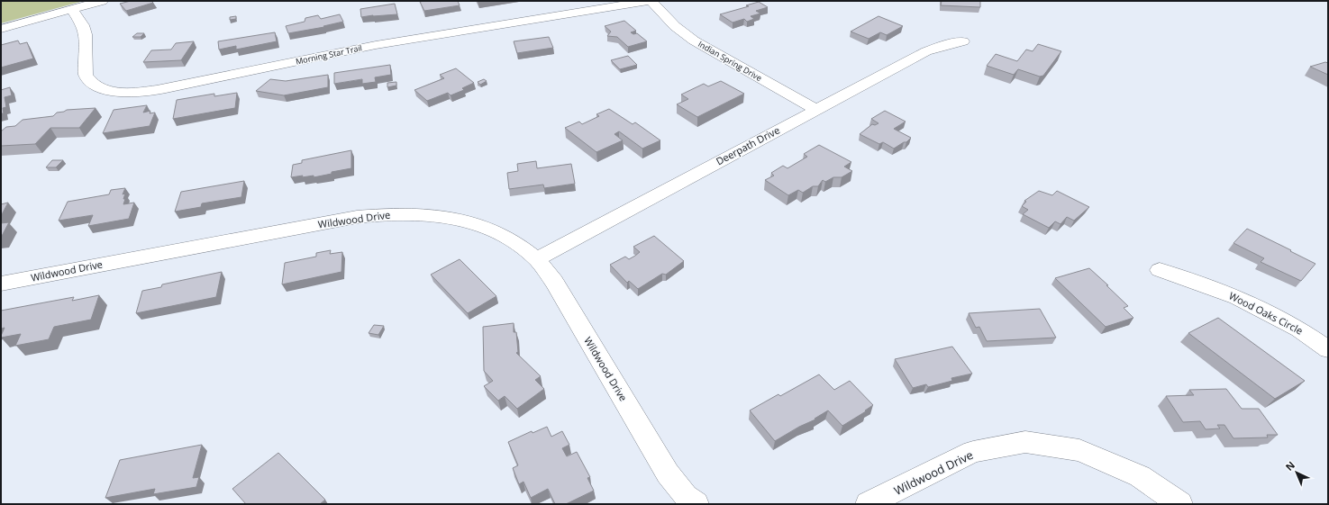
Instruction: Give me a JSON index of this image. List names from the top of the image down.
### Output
{
  "streets": {
    "street": [
      "Morning Star Trail",
      "Indian Spring Drive",
      "Deerpath Drive",
      "Wildwood Drive",
      "Wood Oaks Circle"
    ]
  },
  "crossings": [
    ["Morning Star Trail", "Indian Spring Drive"],
    ["Indian Spring Drive", "Deerpath Drive"],
    ["Deerpath Drive", "Wildwood Drive"]
  ],
  "north": "top left"
}
